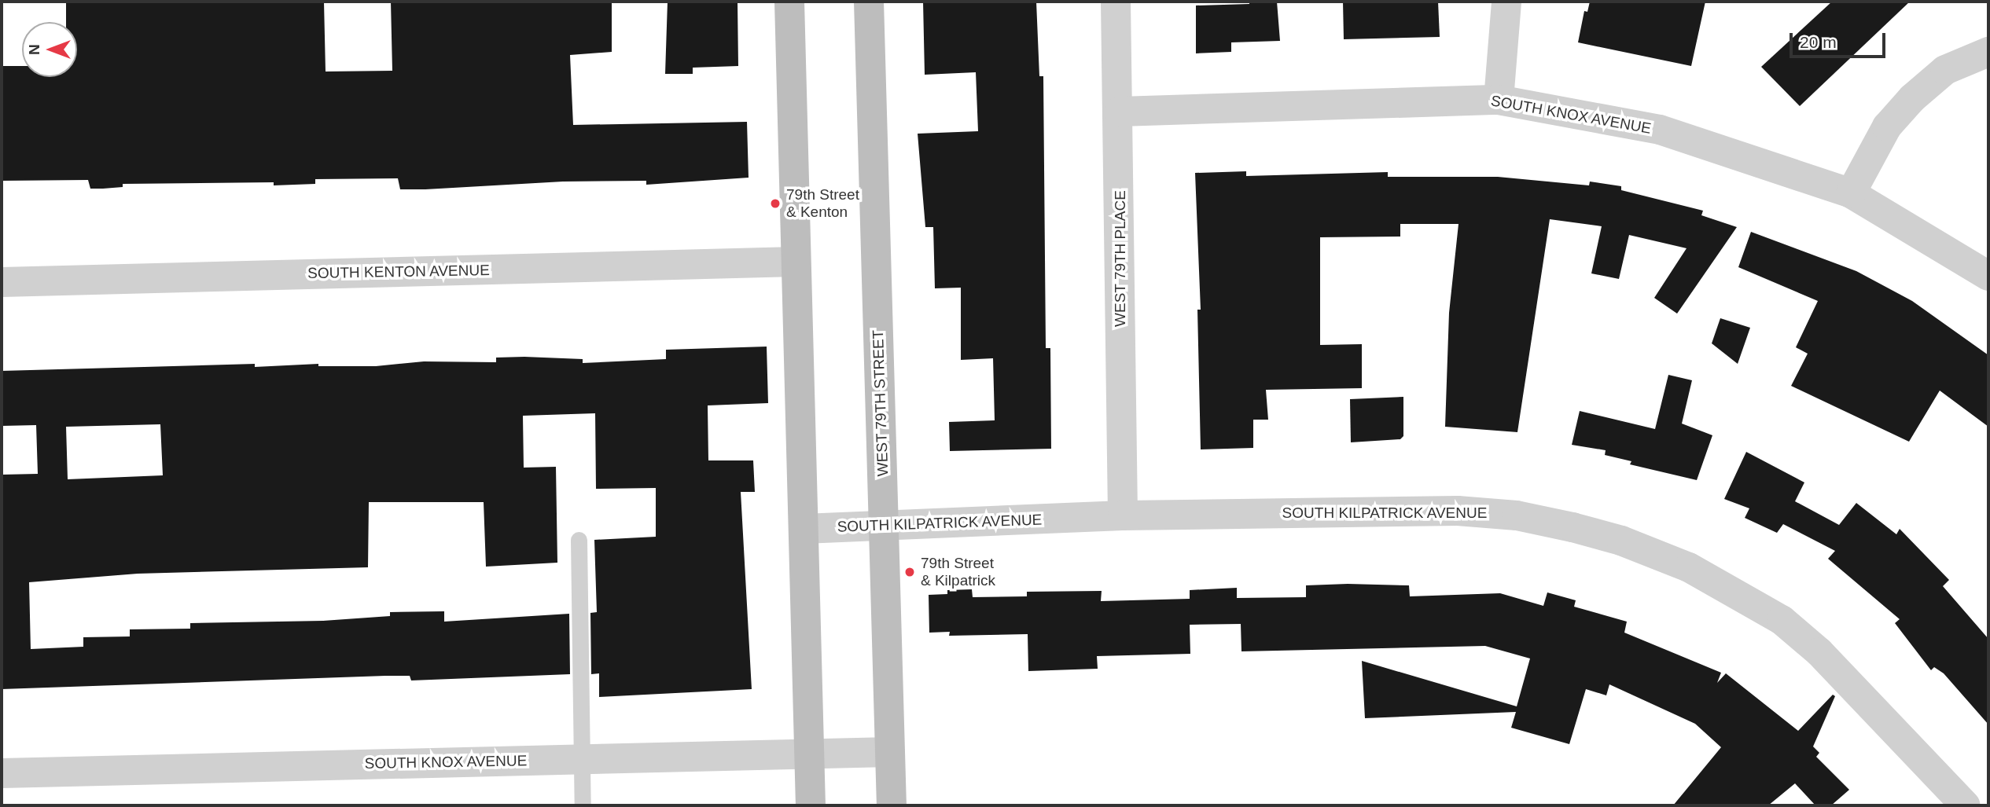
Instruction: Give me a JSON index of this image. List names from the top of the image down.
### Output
{
  "streets": {
    "main road": ["WEST 79TH STREET"],
    "street": [
      "SOUTH KNOX AVENUE",
      "WEST 79TH PLACE",
      "SOUTH KENTON AVENUE",
      "SOUTH KILPATRICK AVENUE"
    ]
  },
  "crossings": [
    ["SOUTH KNOX AVENUE", "WEST 79TH PLACE"],
    ["SOUTH KNOX AVENUE", "WEST 79TH STREET"],
    ["WEST 79TH PLACE", "SOUTH KILPATRICK AVENUE"],
    ["WEST 79TH STREET", "SOUTH KILPATRICK AVENUE"]
  ],
  "places": ["79th Street & Kenton", "79th Street & Kilpatrick"],
  "scale_bar": "20 m",
  "north": "left"
}
